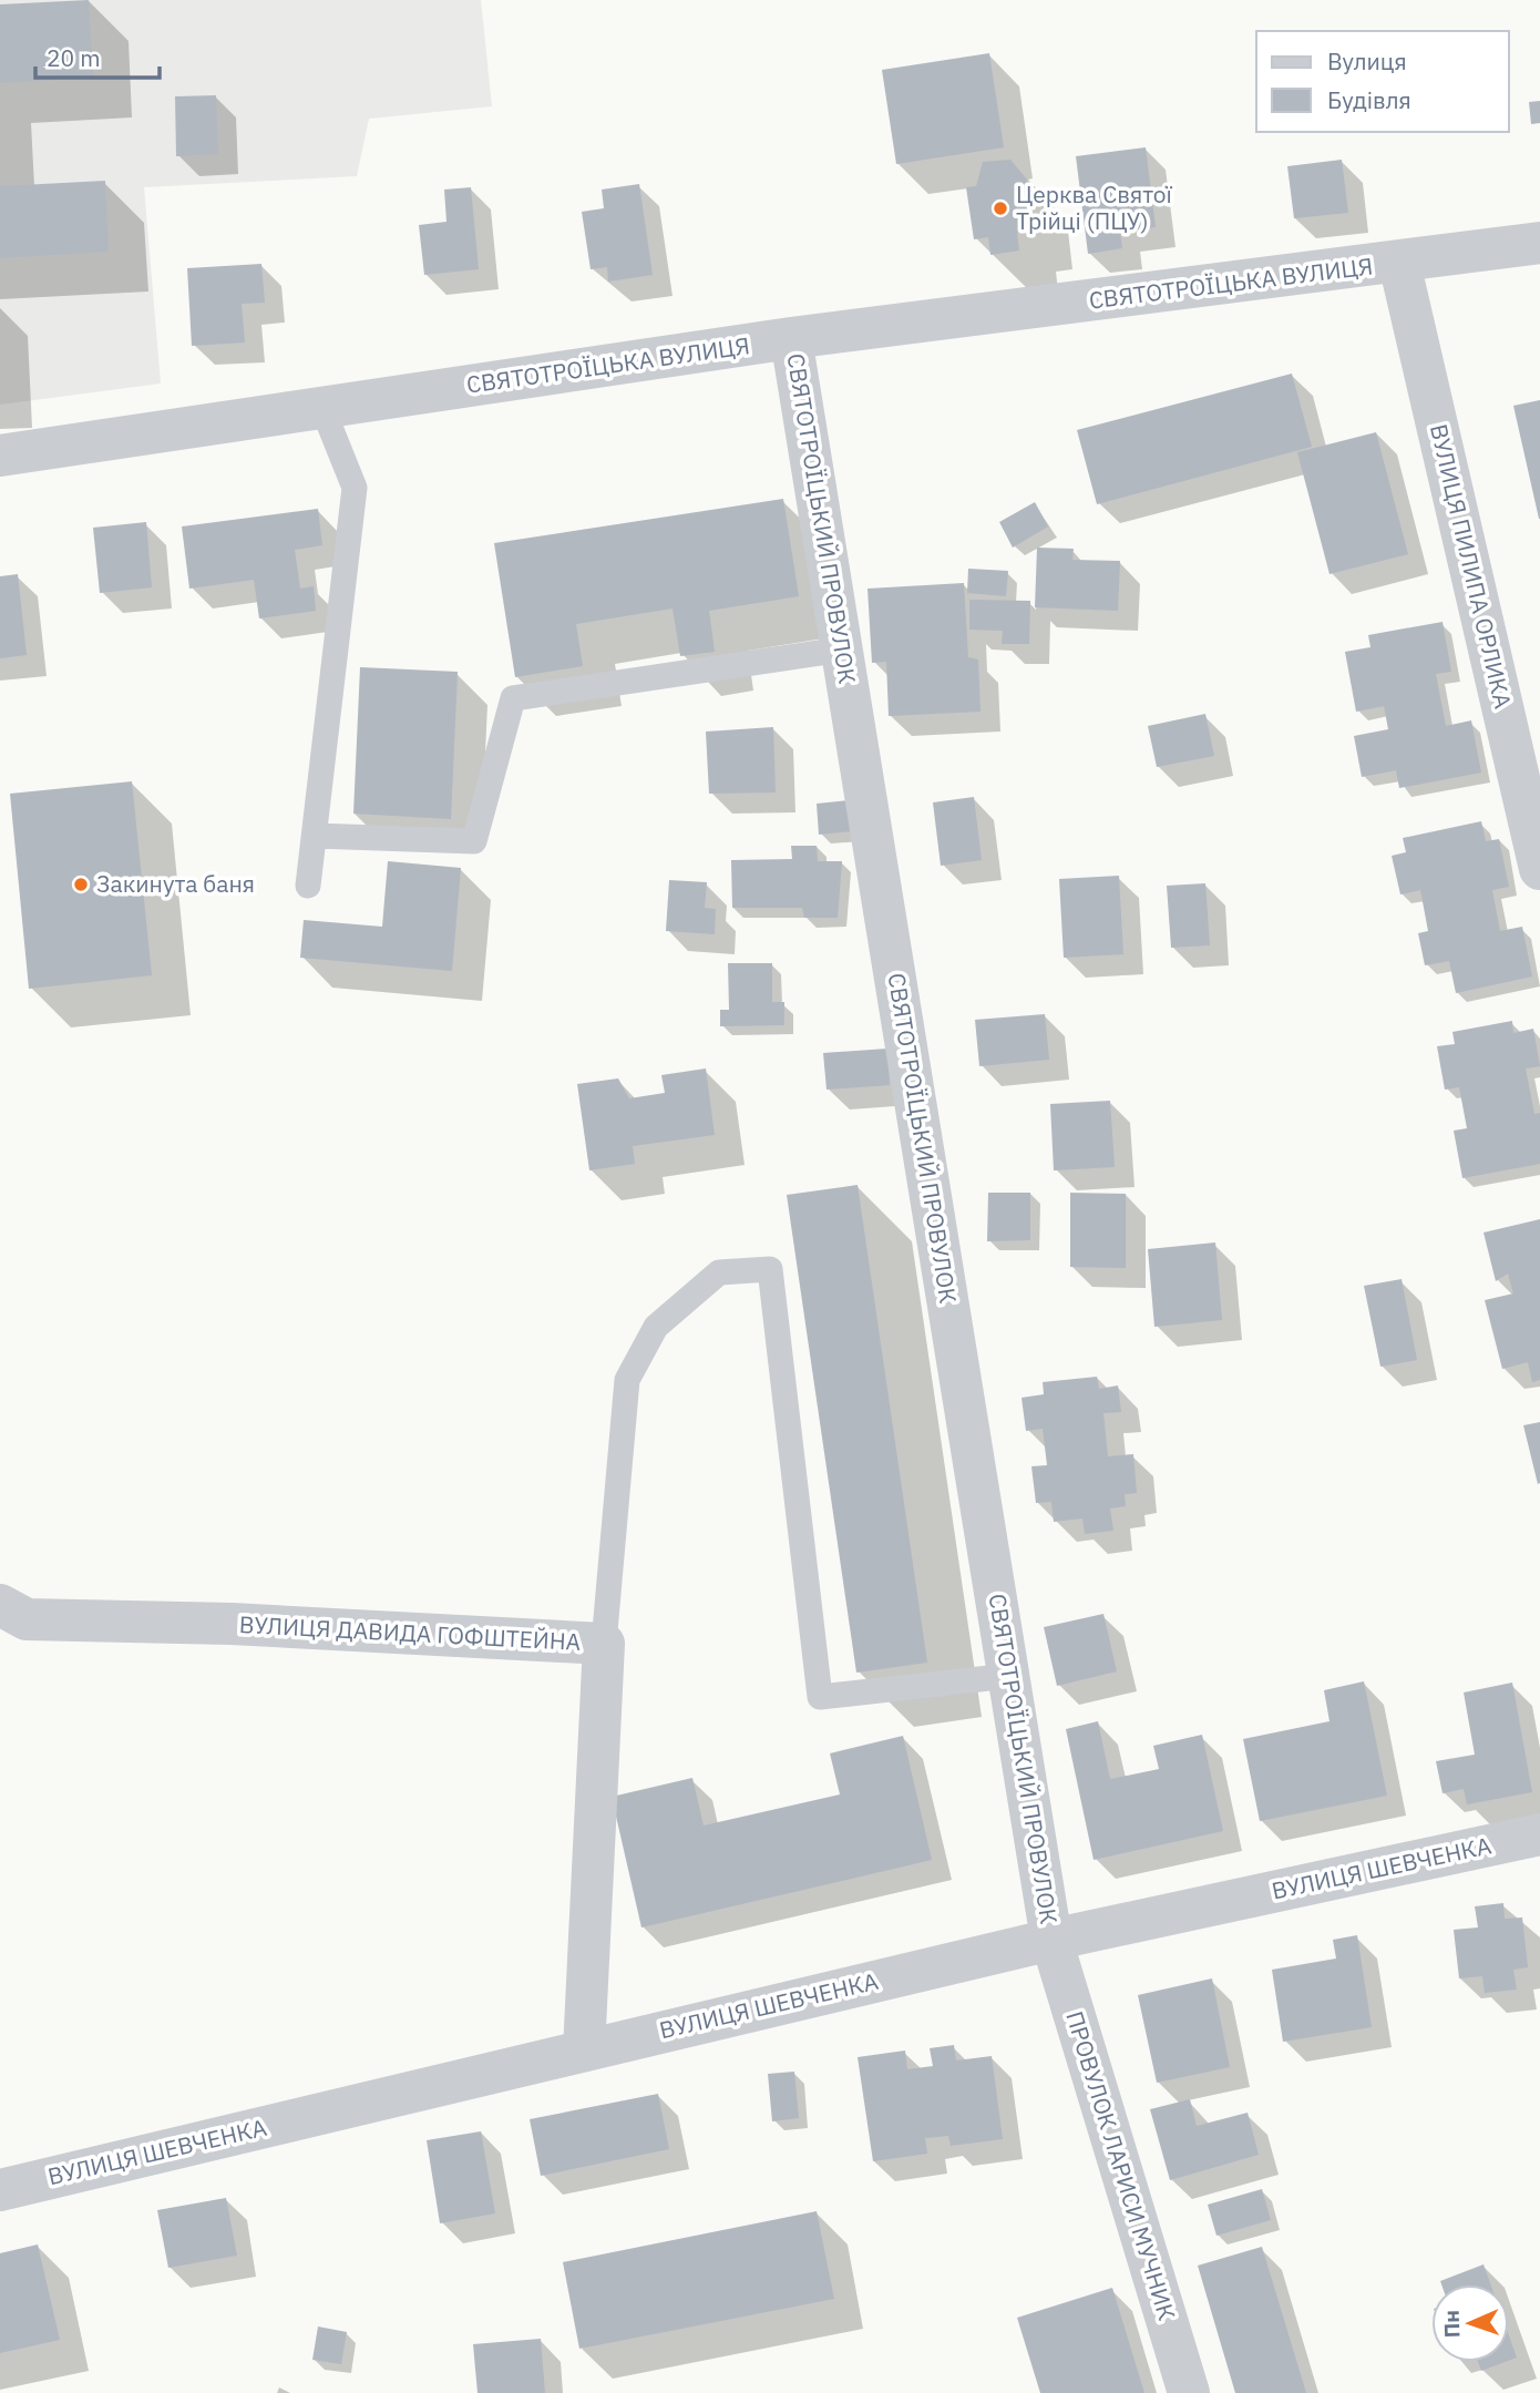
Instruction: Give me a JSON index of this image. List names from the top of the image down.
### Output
{
  "streets": {
    "street": [
      "СВЯТОТРОЇЦЬКА ВУЛИЦЯ",
      "СВЯТОТРОЇЦЬКИЙ ПРОВУЛОК",
      "ВУЛИЦЯ ПИЛИПА ОРЛИКА",
      "ВУЛИЦЯ ДАВИДА ГОФШТЕЙНА",
      "ВУЛИЦЯ ШЕВЧЕНКА",
      "ПРОВУЛОК ЛАРИСИ МУЧНИК"
    ]
  },
  "crossings": [
    ["СВЯТОТРОЇЦЬКА ВУЛИЦЯ", "СВЯТОТРОЇЦЬКИЙ ПРОВУЛОК"],
    ["СВЯТОТРОЇЦЬКА ВУЛИЦЯ", "ВУЛИЦЯ ПИЛИПА ОРЛИКА"],
    ["СВЯТОТРОЇЦЬКИЙ ПРОВУЛОК", "ВУЛИЦЯ ШЕВЧЕНКА"],
    ["СВЯТОТРОЇЦЬКИЙ ПРОВУЛОК", "ПРОВУЛОК ЛАРИСИ МУЧНИК"],
    ["ВУЛИЦЯ ДАВИДА ГОФШТЕЙНА", "ВУЛИЦЯ ШЕВЧЕНКА"],
    ["ВУЛИЦЯ ШЕВЧЕНКА", "ПРОВУЛОК ЛАРИСИ МУЧНИК"]
  ],
  "places": ["Церква Святої Трійці (ПЦУ)", "Закинута баня"],
  "legend": ["Вулиця", "Будівля"],
  "scale_bar": "20 m",
  "north": "left"
}
